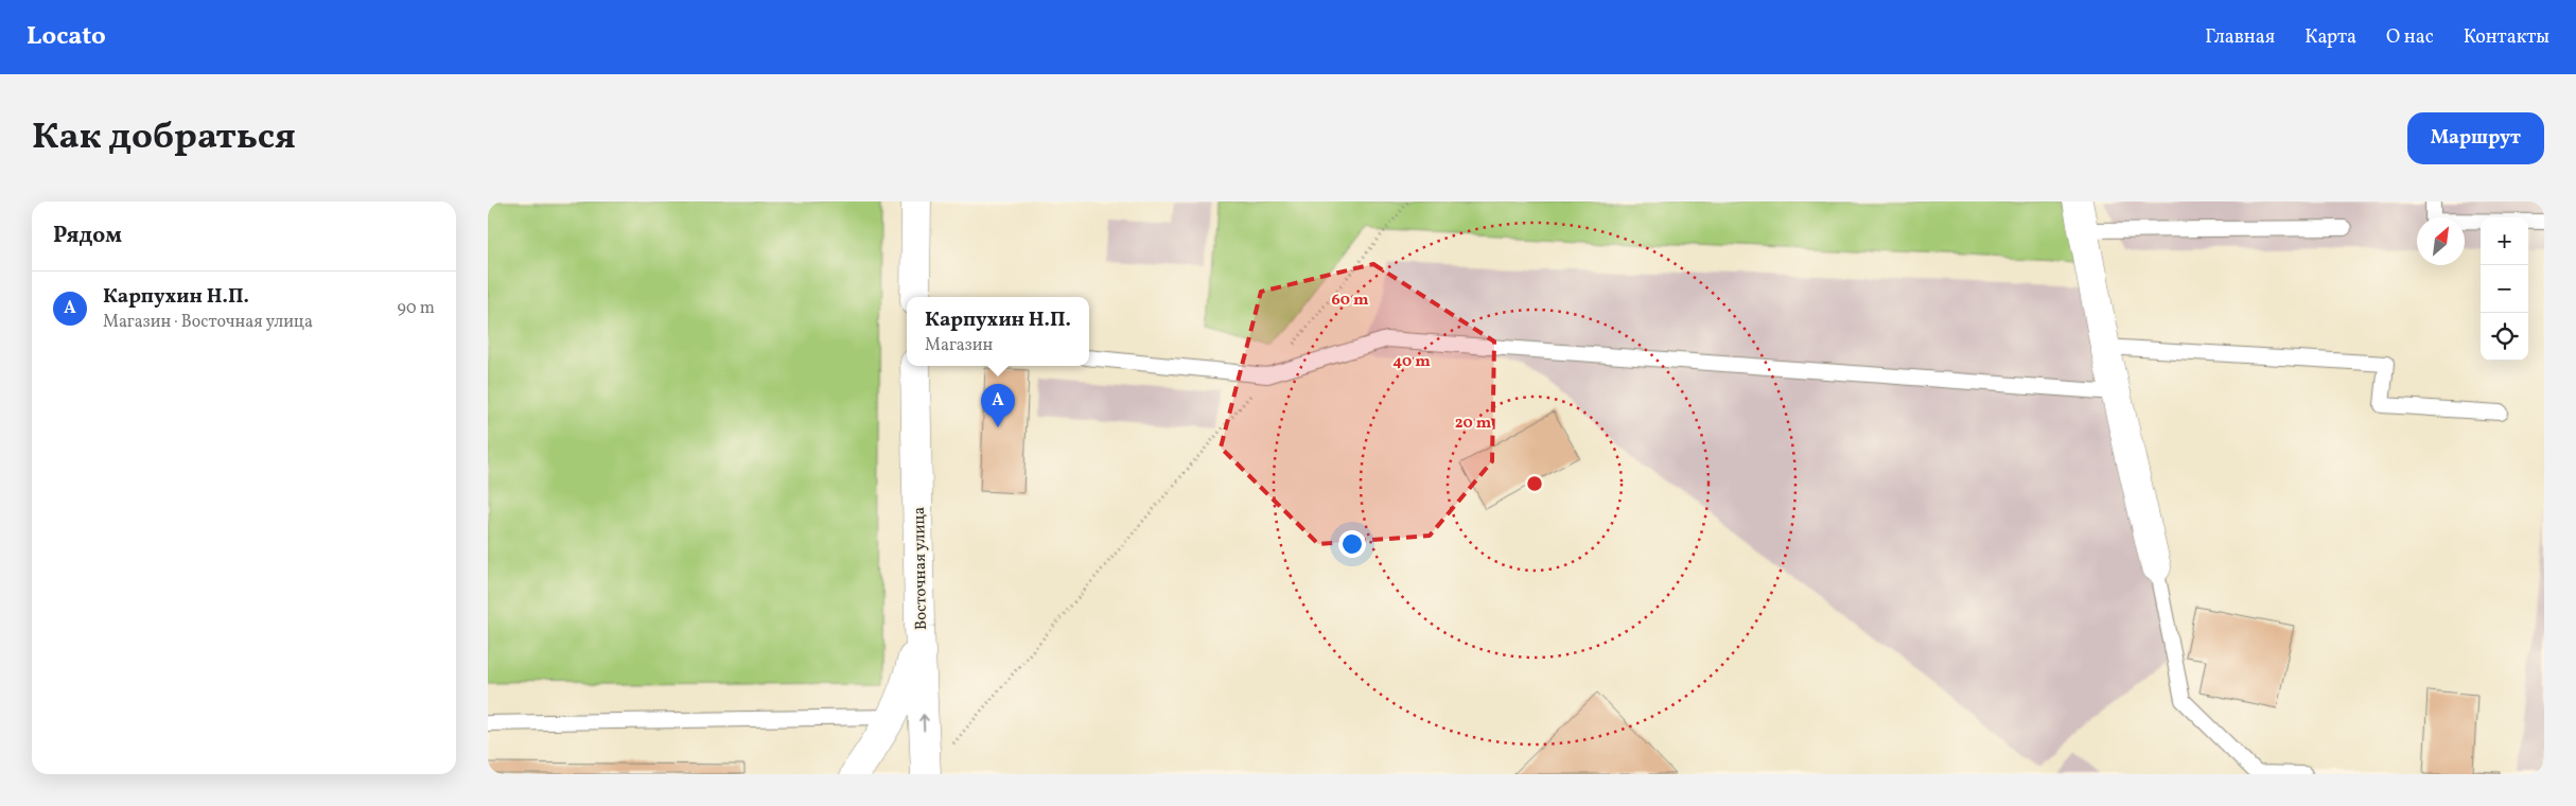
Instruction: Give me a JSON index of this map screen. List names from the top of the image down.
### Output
{
  "streets": {
    "street": ["Восточная улица"]
  },
  "north": "top right",
  "page": {
    "header": "Locato",
    "nav": [
      "Главная",
      "Карта",
      "О нас",
      "Контакты"
    ],
    "title": "Как добраться",
    "buttons": "Маршрут",
    "heading": "Рядом",
    "map_buttons": ["+", "−"],
    "list": [
      {
        "mark": "A",
        "name": "Карпухин Н.П.",
        "note": "Магазин · Восточная улица",
        "value": "90 m"
      }
    ],
    "popup": ["Карпухин Н.П.", "Магазин"],
    "pins": "A"
  },
  "rings": ["60 m", "40 m", "20 m"]
}
